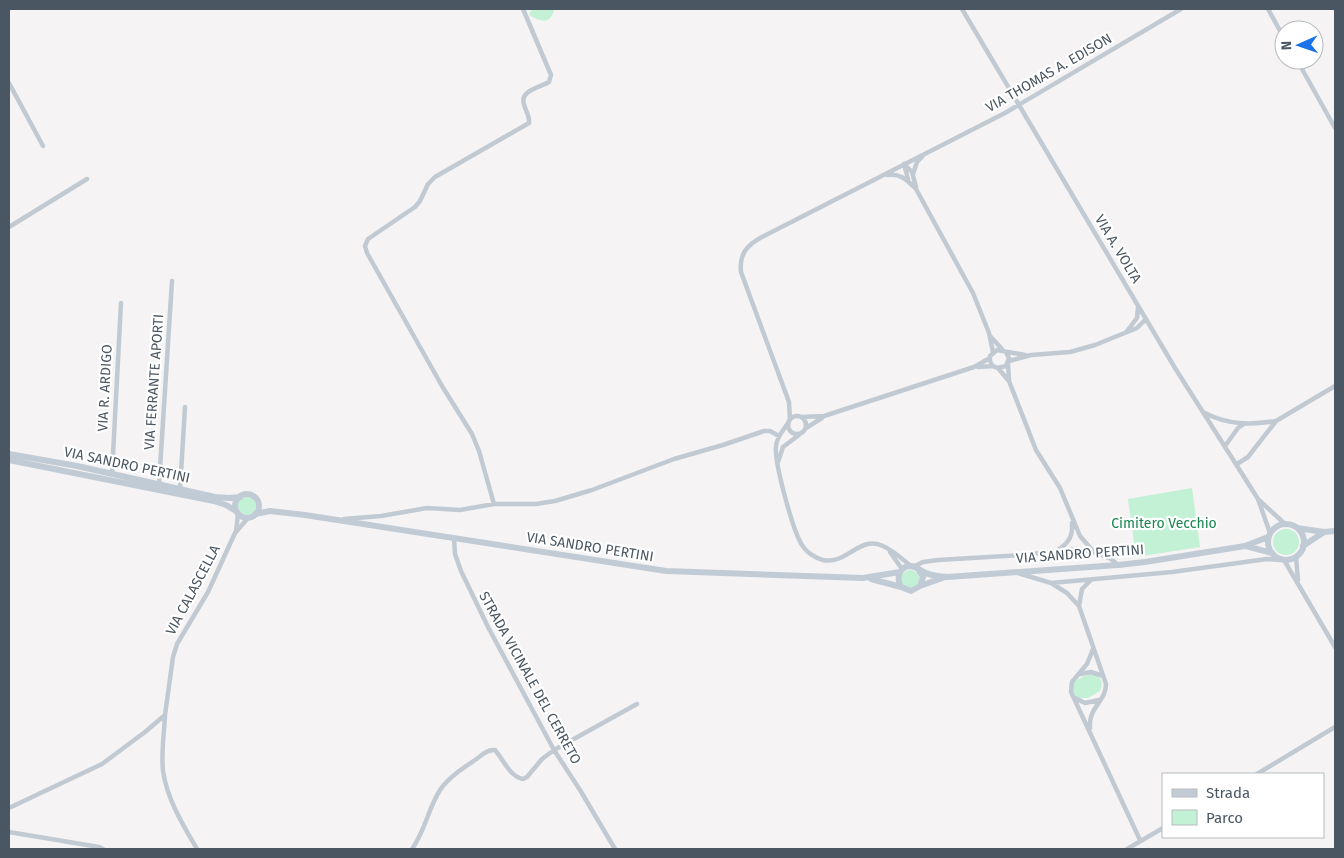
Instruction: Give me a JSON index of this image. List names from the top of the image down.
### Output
{
  "streets": {
    "main road": ["VIA SANDRO PERTINI"],
    "street": [
      "VIA THOMAS A. EDISON",
      "VIA A. VOLTA",
      "VIA FERRANTE APORTI",
      "VIA R. ARDIGO",
      "VIA CALASCELLA",
      "STRADA VICINALE DEL CERRETO"
    ]
  },
  "crossings": [
    ["VIA THOMAS A. EDISON", "VIA A. VOLTA"],
    ["VIA A. VOLTA", "VIA SANDRO PERTINI"],
    ["VIA FERRANTE APORTI", "VIA SANDRO PERTINI"],
    ["VIA R. ARDIGO", "VIA SANDRO PERTINI"],
    ["VIA SANDRO PERTINI", "VIA CALASCELLA"],
    ["VIA SANDRO PERTINI", "STRADA VICINALE DEL CERRETO"]
  ],
  "parks": ["Cimitero Vecchio"],
  "legend": ["Strada", "Parco"],
  "north": "left"
}
